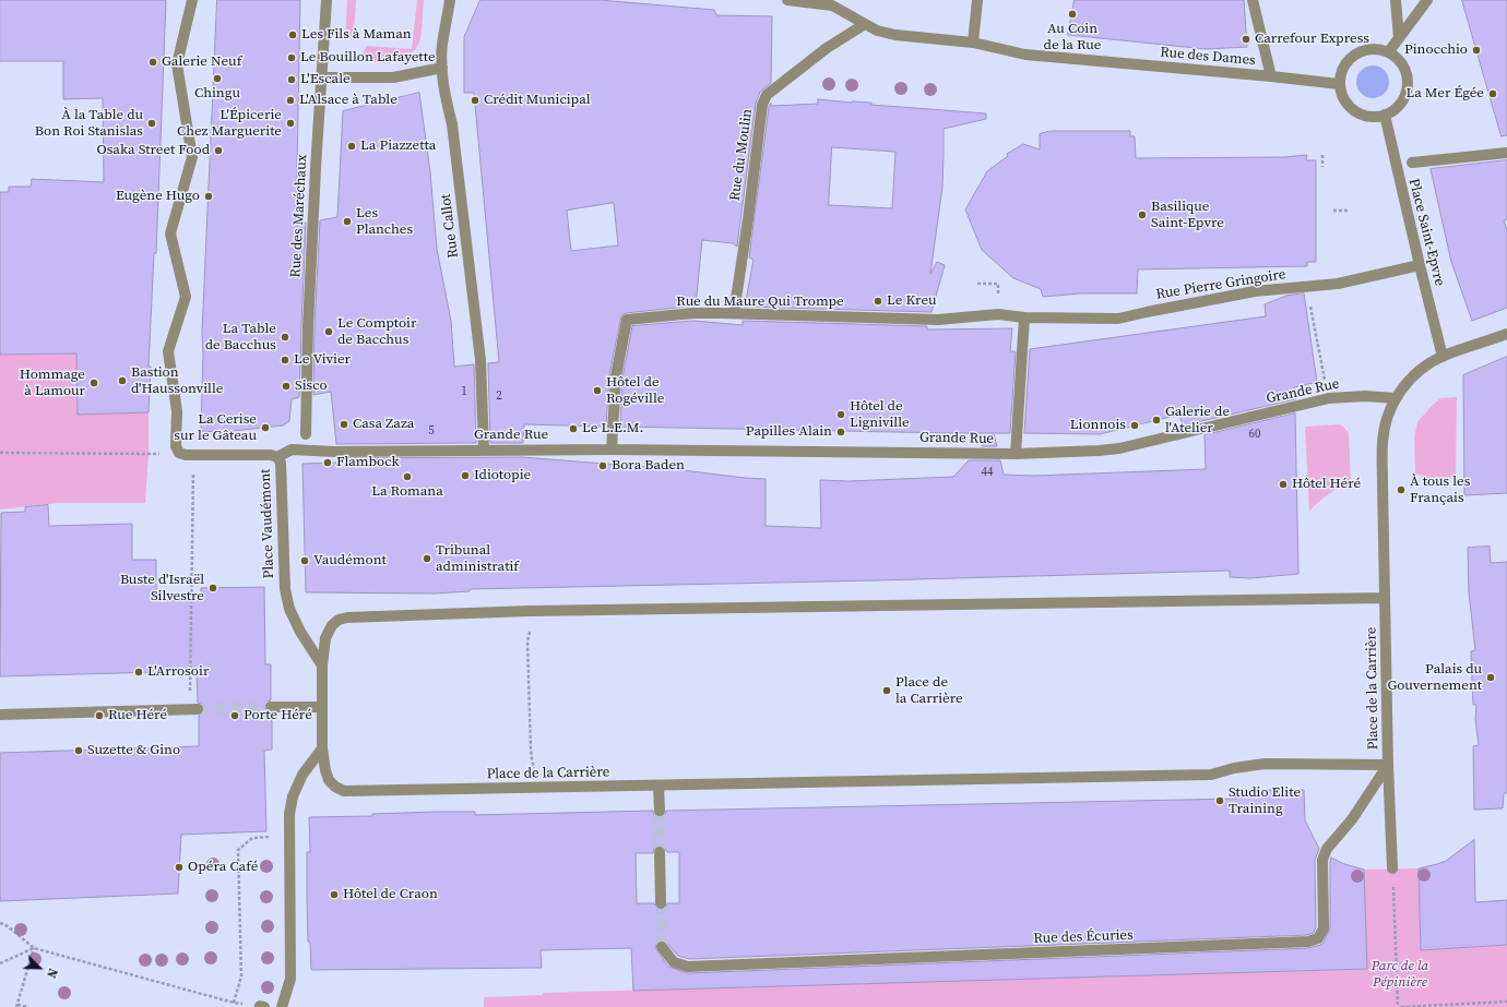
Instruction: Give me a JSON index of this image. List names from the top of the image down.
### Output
{
  "streets": {
    "street": [
      "Rue des Dames",
      "Rue du Moulin",
      "Rue des Maréchaux",
      "Rue Callot",
      "Place Saint-Epvre",
      "Rue Pierre Gringoire",
      "Rue du Maure Qui Trompe",
      "Grande Rue",
      "Place Vaudémont",
      "Place de la Carrière",
      "Rue des Écuries"
    ]
  },
  "crossings": [
    ["Rue des Dames", "Rue du Moulin"],
    ["Rue des Dames", "Place Saint-Epvre"],
    ["Rue du Moulin", "Rue du Maure Qui Trompe"],
    ["Rue Callot", "Grande Rue"],
    ["Place Saint-Epvre", "Rue Pierre Gringoire"],
    ["Rue Pierre Gringoire", "Rue du Maure Qui Trompe"],
    ["Rue du Maure Qui Trompe", "Grande Rue"],
    ["Grande Rue", "Place Vaudémont"],
    ["Place Vaudémont", "Place de la Carrière"],
    ["Place de la Carrière", "Rue des Écuries"]
  ],
  "parks": ["Parc de la Pépinière"],
  "places": [
    "Au Coin de la Rue",
    "Les Fils à Maman",
    "Carrefour Express",
    "Pinocchio",
    "Le Bouillon Lafayette",
    "Galerie Neuf",
    "Chingu",
    "L'Escale",
    "La Mer Égée",
    "L'Alsace à Table",
    "Crédit Municipal",
    "À la Table du Bon Roi Stanislas",
    "L'Épicerie Chez Marguerite",
    "La Piazzetta",
    "Osaka Street Food",
    "Eugène Hugo",
    "Basilique Saint-Epvre",
    "Les Planches",
    "Le Kreu",
    "Le Comptoir de Bacchus",
    "La Table de Bacchus",
    "Le Vivier",
    "Bastion d'Haussonville",
    "Hommage à Lamour",
    "Sisco",
    "Hôtel de Rogéville",
    "Hôtel de Ligniville",
    "Galerie de l'Atelier",
    "Casa Zaza",
    "Lionnois",
    "La Cerise sur le Gâteau",
    "Le L.E.M.",
    "Papilles Alain",
    "Flambock",
    "Bora Baden",
    "Idiotopie",
    "La Romana",
    "Hôtel Héré",
    "À tous les Français",
    "Tribunal administratif",
    "Vaudémont",
    "Buste d'Israël Silvestre",
    "L'Arrosoir",
    "Palais du Gouvernement",
    "Place de la Carrière",
    "Rue Héré",
    "Porte Héré",
    "Suzette & Gino",
    "Studio Elite Training",
    "Opéra Café",
    "Hôtel de Craon"
  ],
  "house_numbers": [
    "1",
    "2",
    "5",
    "60",
    "44"
  ],
  "north": "bottom right"
}
